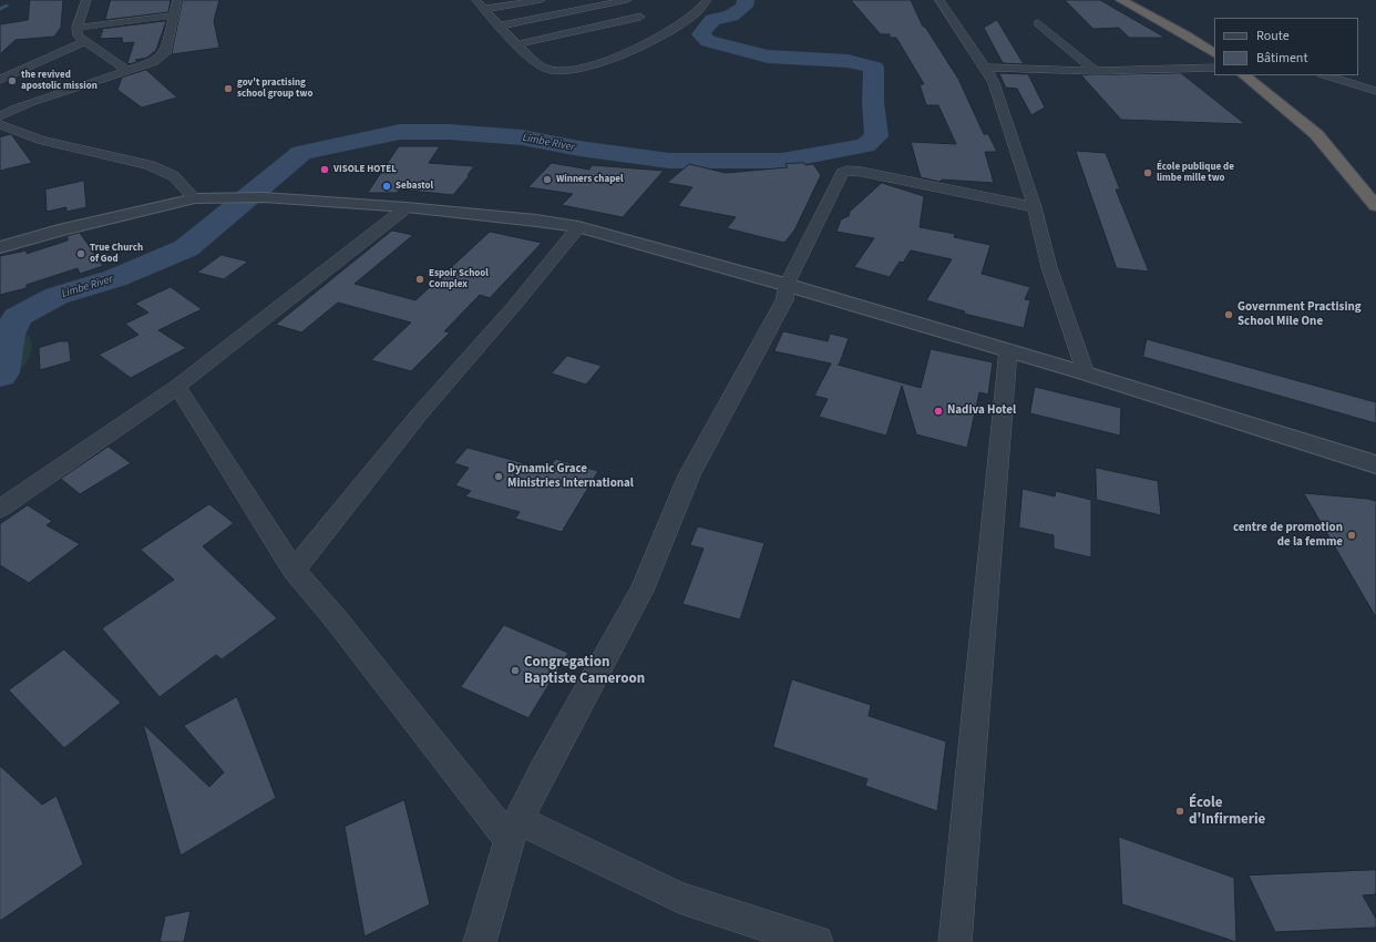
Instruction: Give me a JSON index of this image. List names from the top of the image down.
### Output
{
  "water": ["Limbe River"],
  "places": [
    "the revived apostolic mission",
    "gov't practising school group two",
    "VISOLE HOTEL",
    "École publique de limbe mille two",
    "Winners chapel",
    "Sebastol",
    "True Church of God",
    "Espoir School Complex",
    "Government Practising School Mile One",
    "Nadiva Hotel",
    "Dynamic Grace Ministries International",
    "centre de promotion de la femme",
    "Congregation Baptiste Cameroon",
    "École d'Infirmerie"
  ],
  "legend": ["Route", "Bâtiment"]
}
